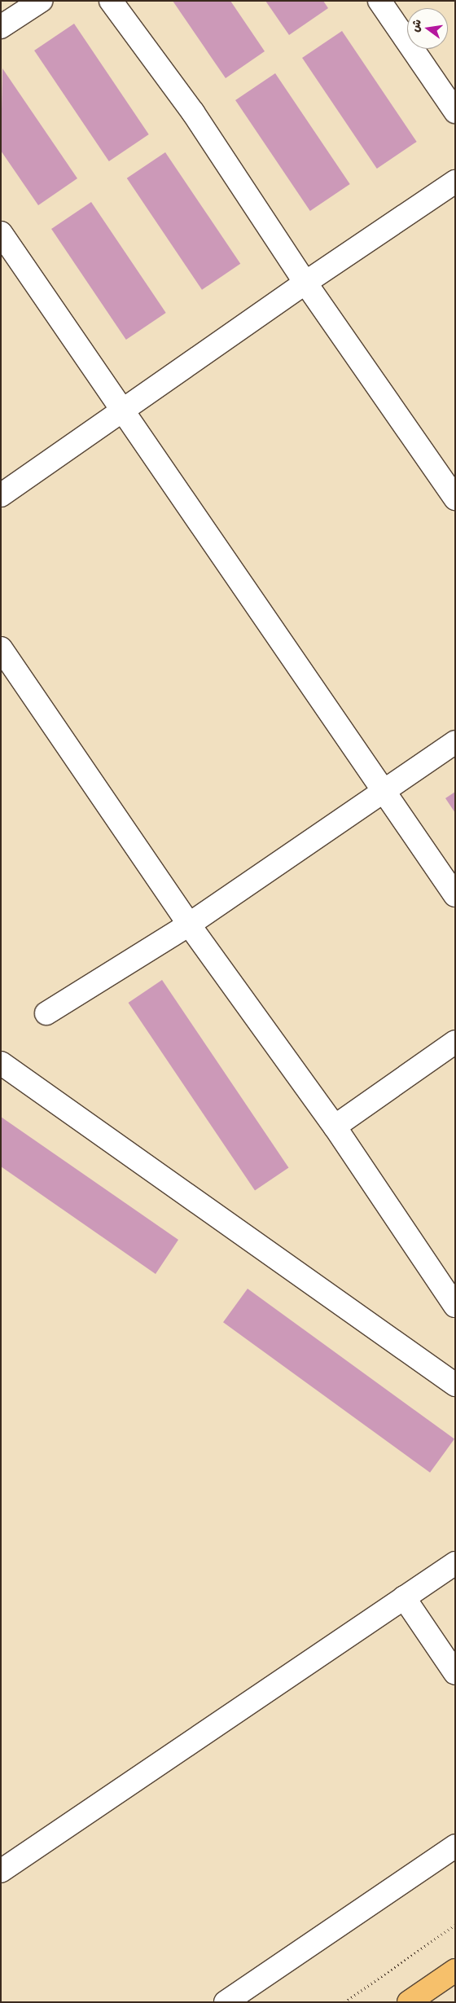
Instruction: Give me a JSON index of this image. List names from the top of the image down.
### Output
{
  "north": "left"
}
